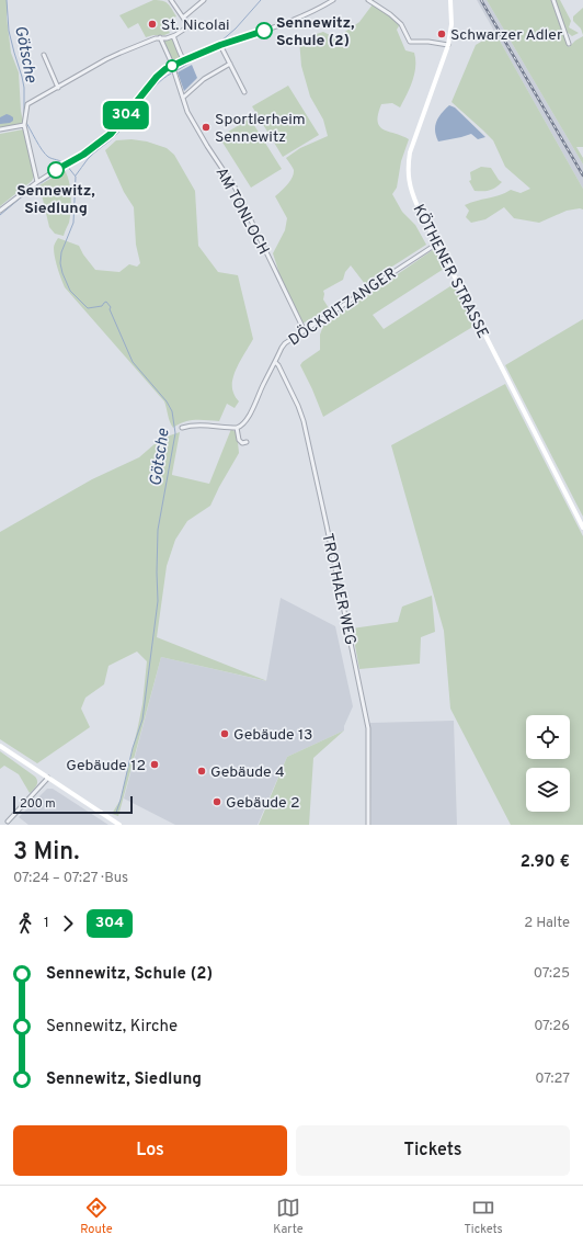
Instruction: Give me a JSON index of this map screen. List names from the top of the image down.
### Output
{
  "streets": {
    "main road": ["KÖTHENER STRASSE"],
    "street": ["AM TONLOCH", "DÖCKRITZANGER", "TROTHAER WEG"]
  },
  "crossings": [
    ["AM TONLOCH", "DÖCKRITZANGER"],
    ["KÖTHENER STRASSE", "DÖCKRITZANGER"],
    ["DÖCKRITZANGER", "TROTHAER WEG"]
  ],
  "water": ["Götsche"],
  "places": [
    "St. Nicolai",
    "Sennewitz, Schule (2)",
    "Schwarzer Adler",
    "Sportlerheim Sennewitz",
    "Sennewitz, Siedlung",
    "Gebäude 13",
    "Gebäude 12",
    "Gebäude 4",
    "Gebäude 2"
  ],
  "lines": ["bus line 304"],
  "scale_bar": "200 m",
  "page": {
    "on_map": "304",
    "scale": "200 m",
    "heading": ["3 Min.", "07:24 – 07:27 · Bus", "2.90 €"],
    "legs": ["1", "304", "2 Halte"],
    "list": [
      {
        "name": "Sennewitz, Schule (2)",
        "value": "07:25"
      },
      {
        "name": "Sennewitz, Kirche",
        "value": "07:26"
      },
      {
        "name": "Sennewitz, Siedlung",
        "value": "07:27"
      }
    ],
    "buttons": ["Los", "Tickets"],
    "tabs": ["Route", "Karte", "Tickets"]
  }
}
